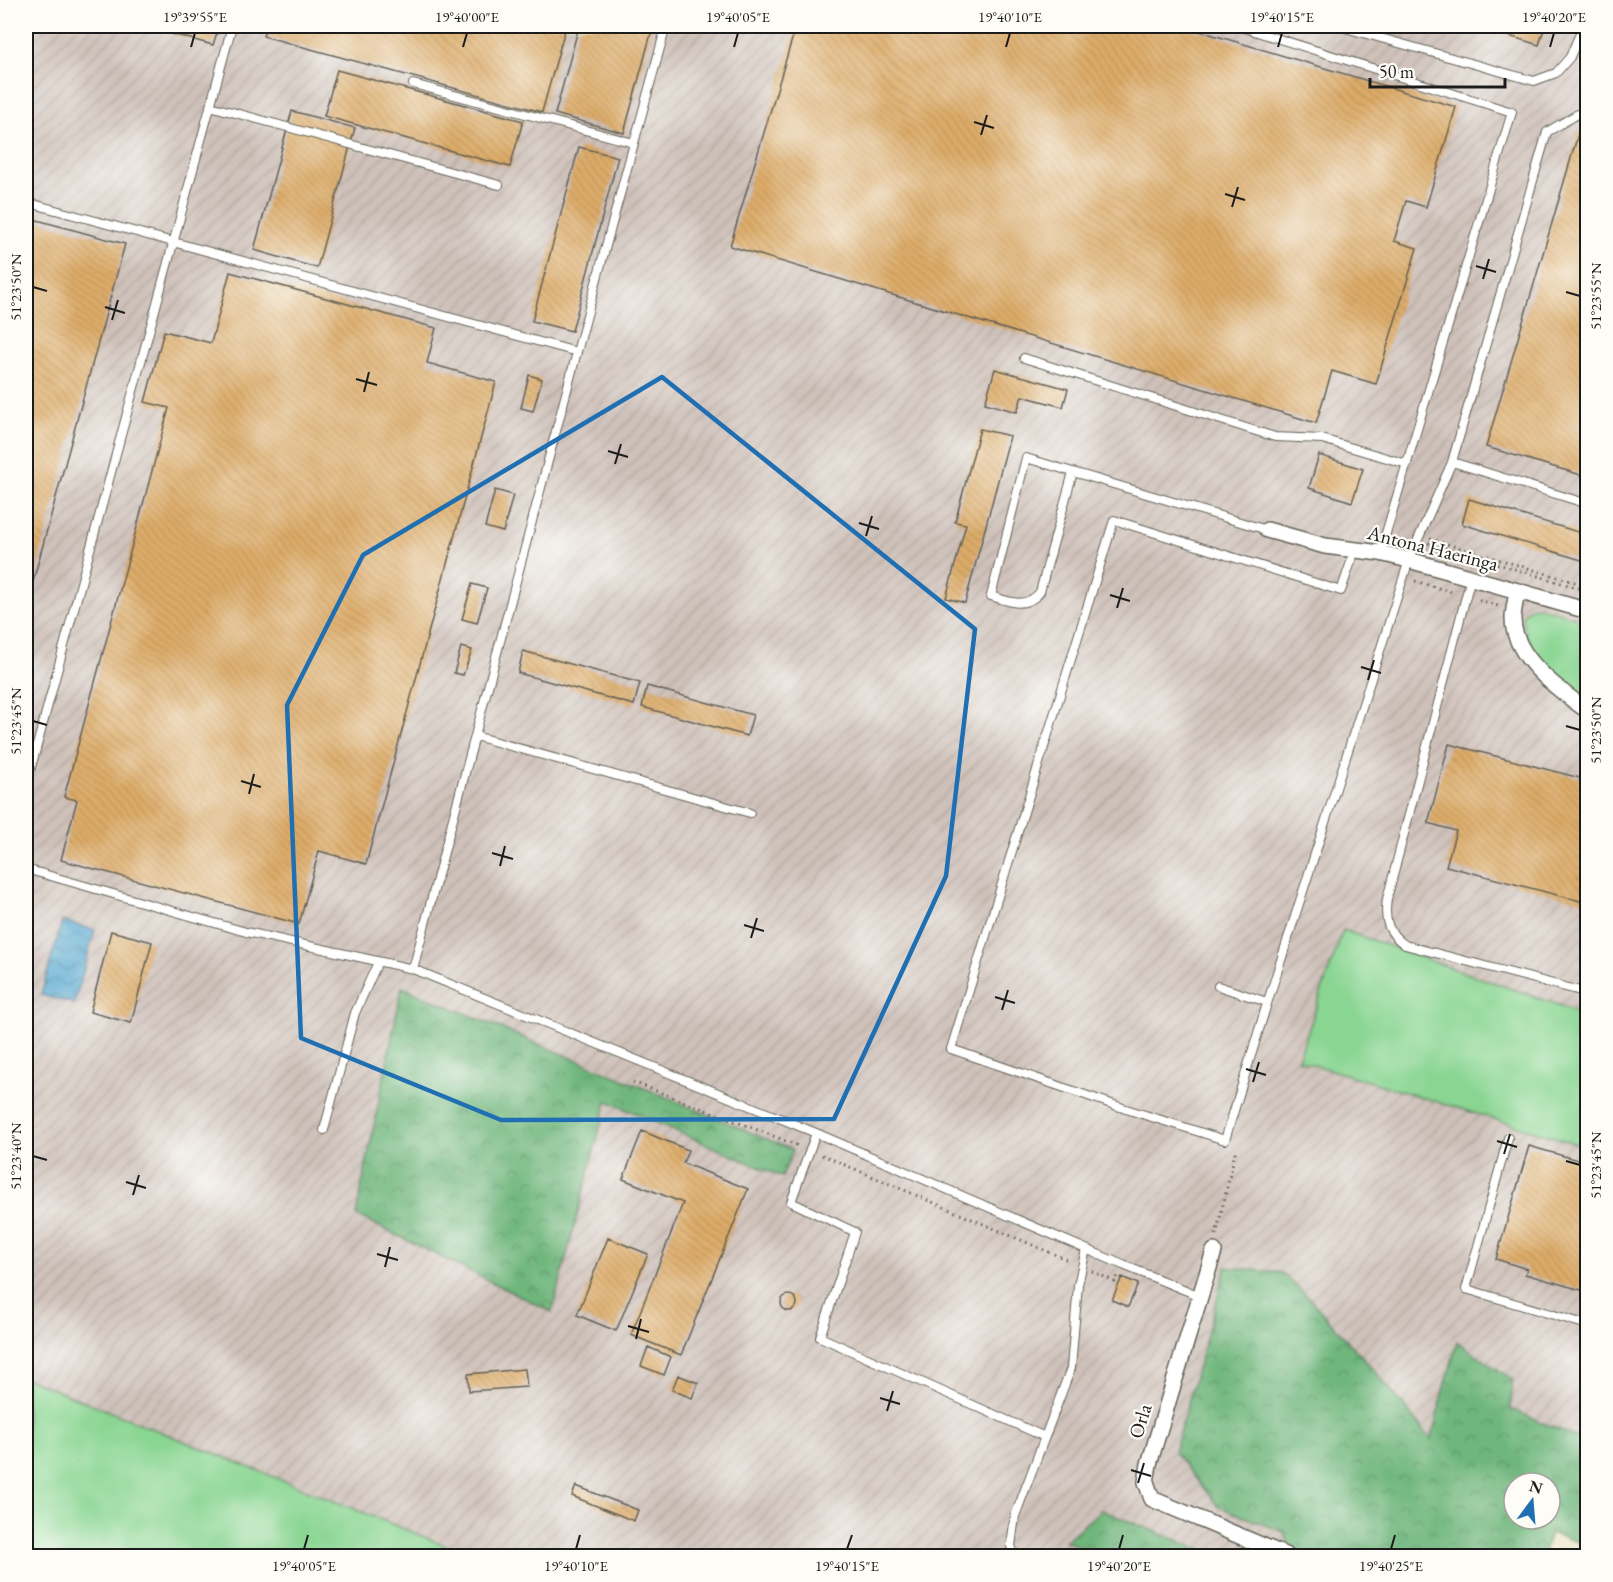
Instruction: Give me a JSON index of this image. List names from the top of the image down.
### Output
{
  "streets": {
    "street": ["Antona Haeringa", "Orla"]
  },
  "scale_bar": "50 m",
  "north": "top",
  "coordinates": [
    "19°39'55\"E",
    "19°40'00\"E",
    "19°40'05\"E",
    "19°40'10\"E",
    "19°40'15\"E",
    "19°40'20\"E",
    "51°23'50\"N",
    "51°23'55\"N",
    "51°23'45\"N",
    "51°23'40\"N",
    "19°40'25\"E"
  ]
}
